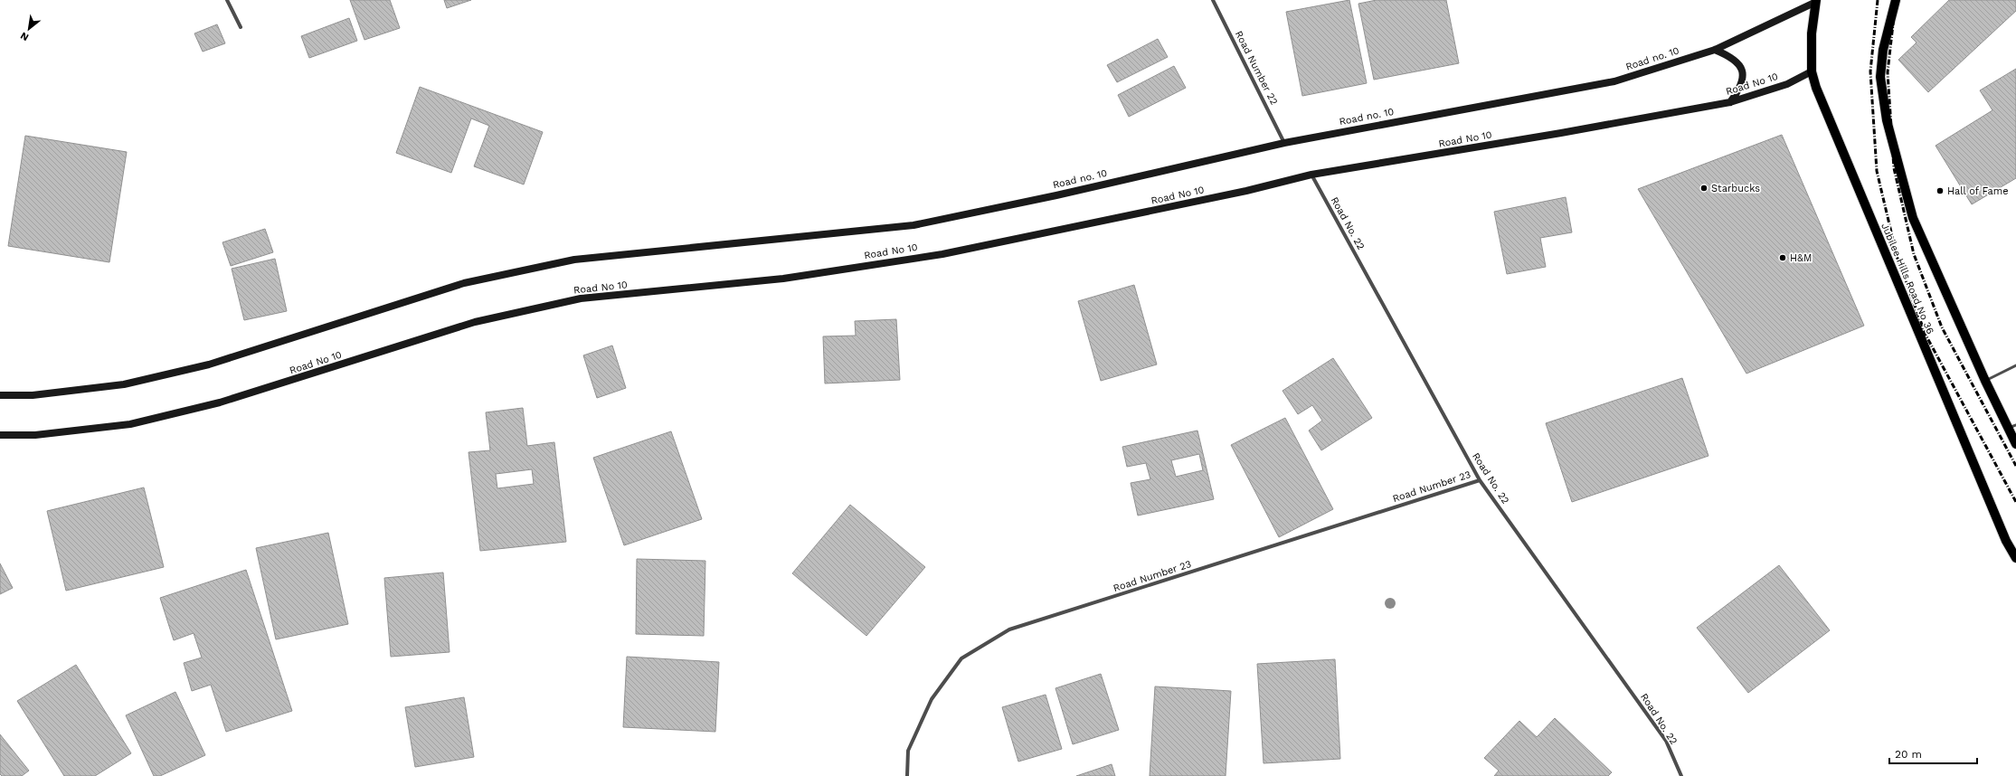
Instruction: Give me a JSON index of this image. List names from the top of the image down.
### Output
{
  "streets": {
    "main road": ["Road no. 10", "Road No 10", "Jubilee Hills Road No 36"],
    "street": ["Road Number 22", "Road No. 22", "Road Number 23"]
  },
  "crossings": [
    ["Road no. 10", "Road Number 22"],
    ["Road no. 10", "Jubilee Hills Road No 36"],
    ["Road No 10", "Road No. 22"],
    ["Road No 10", "Jubilee Hills Road No 36"],
    ["Road No. 22", "Road Number 23"]
  ],
  "places": ["Starbucks", "Hall of Fame", "H&M"],
  "scale_bar": "20 m",
  "north": "bottom left"
}
